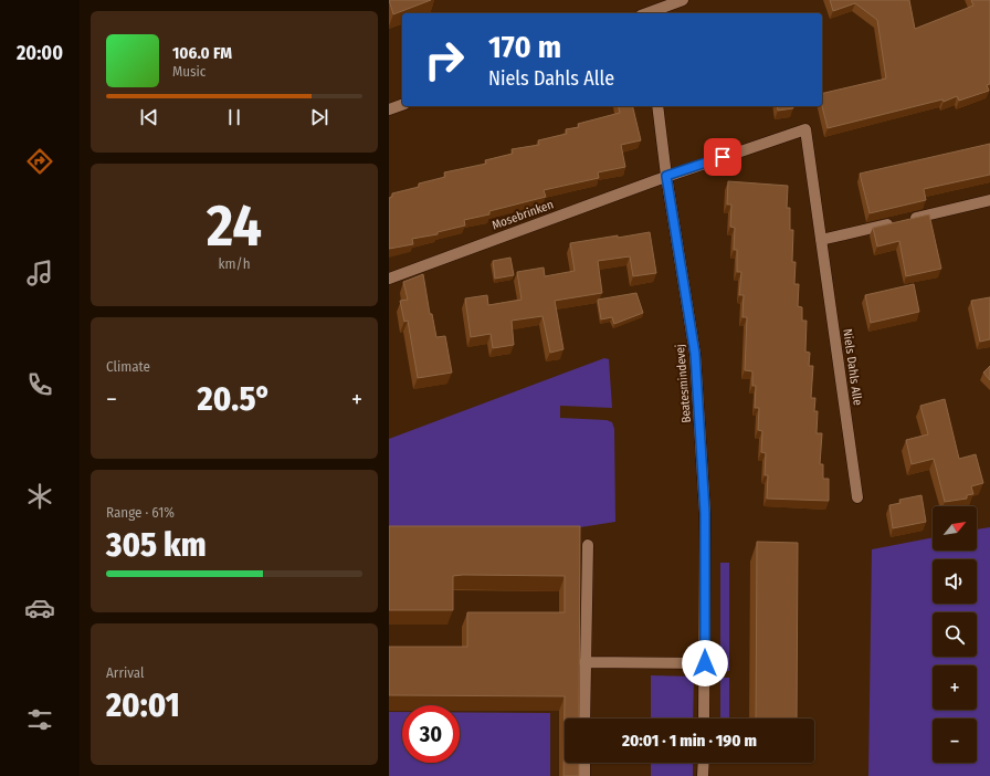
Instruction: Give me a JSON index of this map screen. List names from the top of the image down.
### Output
{
  "streets": {
    "street": ["Mosebrinken", "Niels Dahls Alle", "Beatesmindevej"]
  },
  "crossings": [
    ["Mosebrinken", "Niels Dahls Alle"],
    ["Mosebrinken", "Beatesmindevej"],
    ["Niels Dahls Alle", "Beatesmindevej"]
  ],
  "north": "top right",
  "page": {
    "tabs": "20:00",
    "turn": ["170 m", "Niels Dahls Alle"],
    "song": ["106.0 FM", "Music"],
    "tile": [
      ["24", "km/h"],
      "Climate",
      ["Range · 61%", "305 km"],
      ["Arrival", "20:01"]
    ],
    "heat": ["−", "20.5°", "+"],
    "map_buttons": ["+", "−"],
    "limit": "30",
    "trip": "20:01 · 1 min · 190 m"
  }
}
